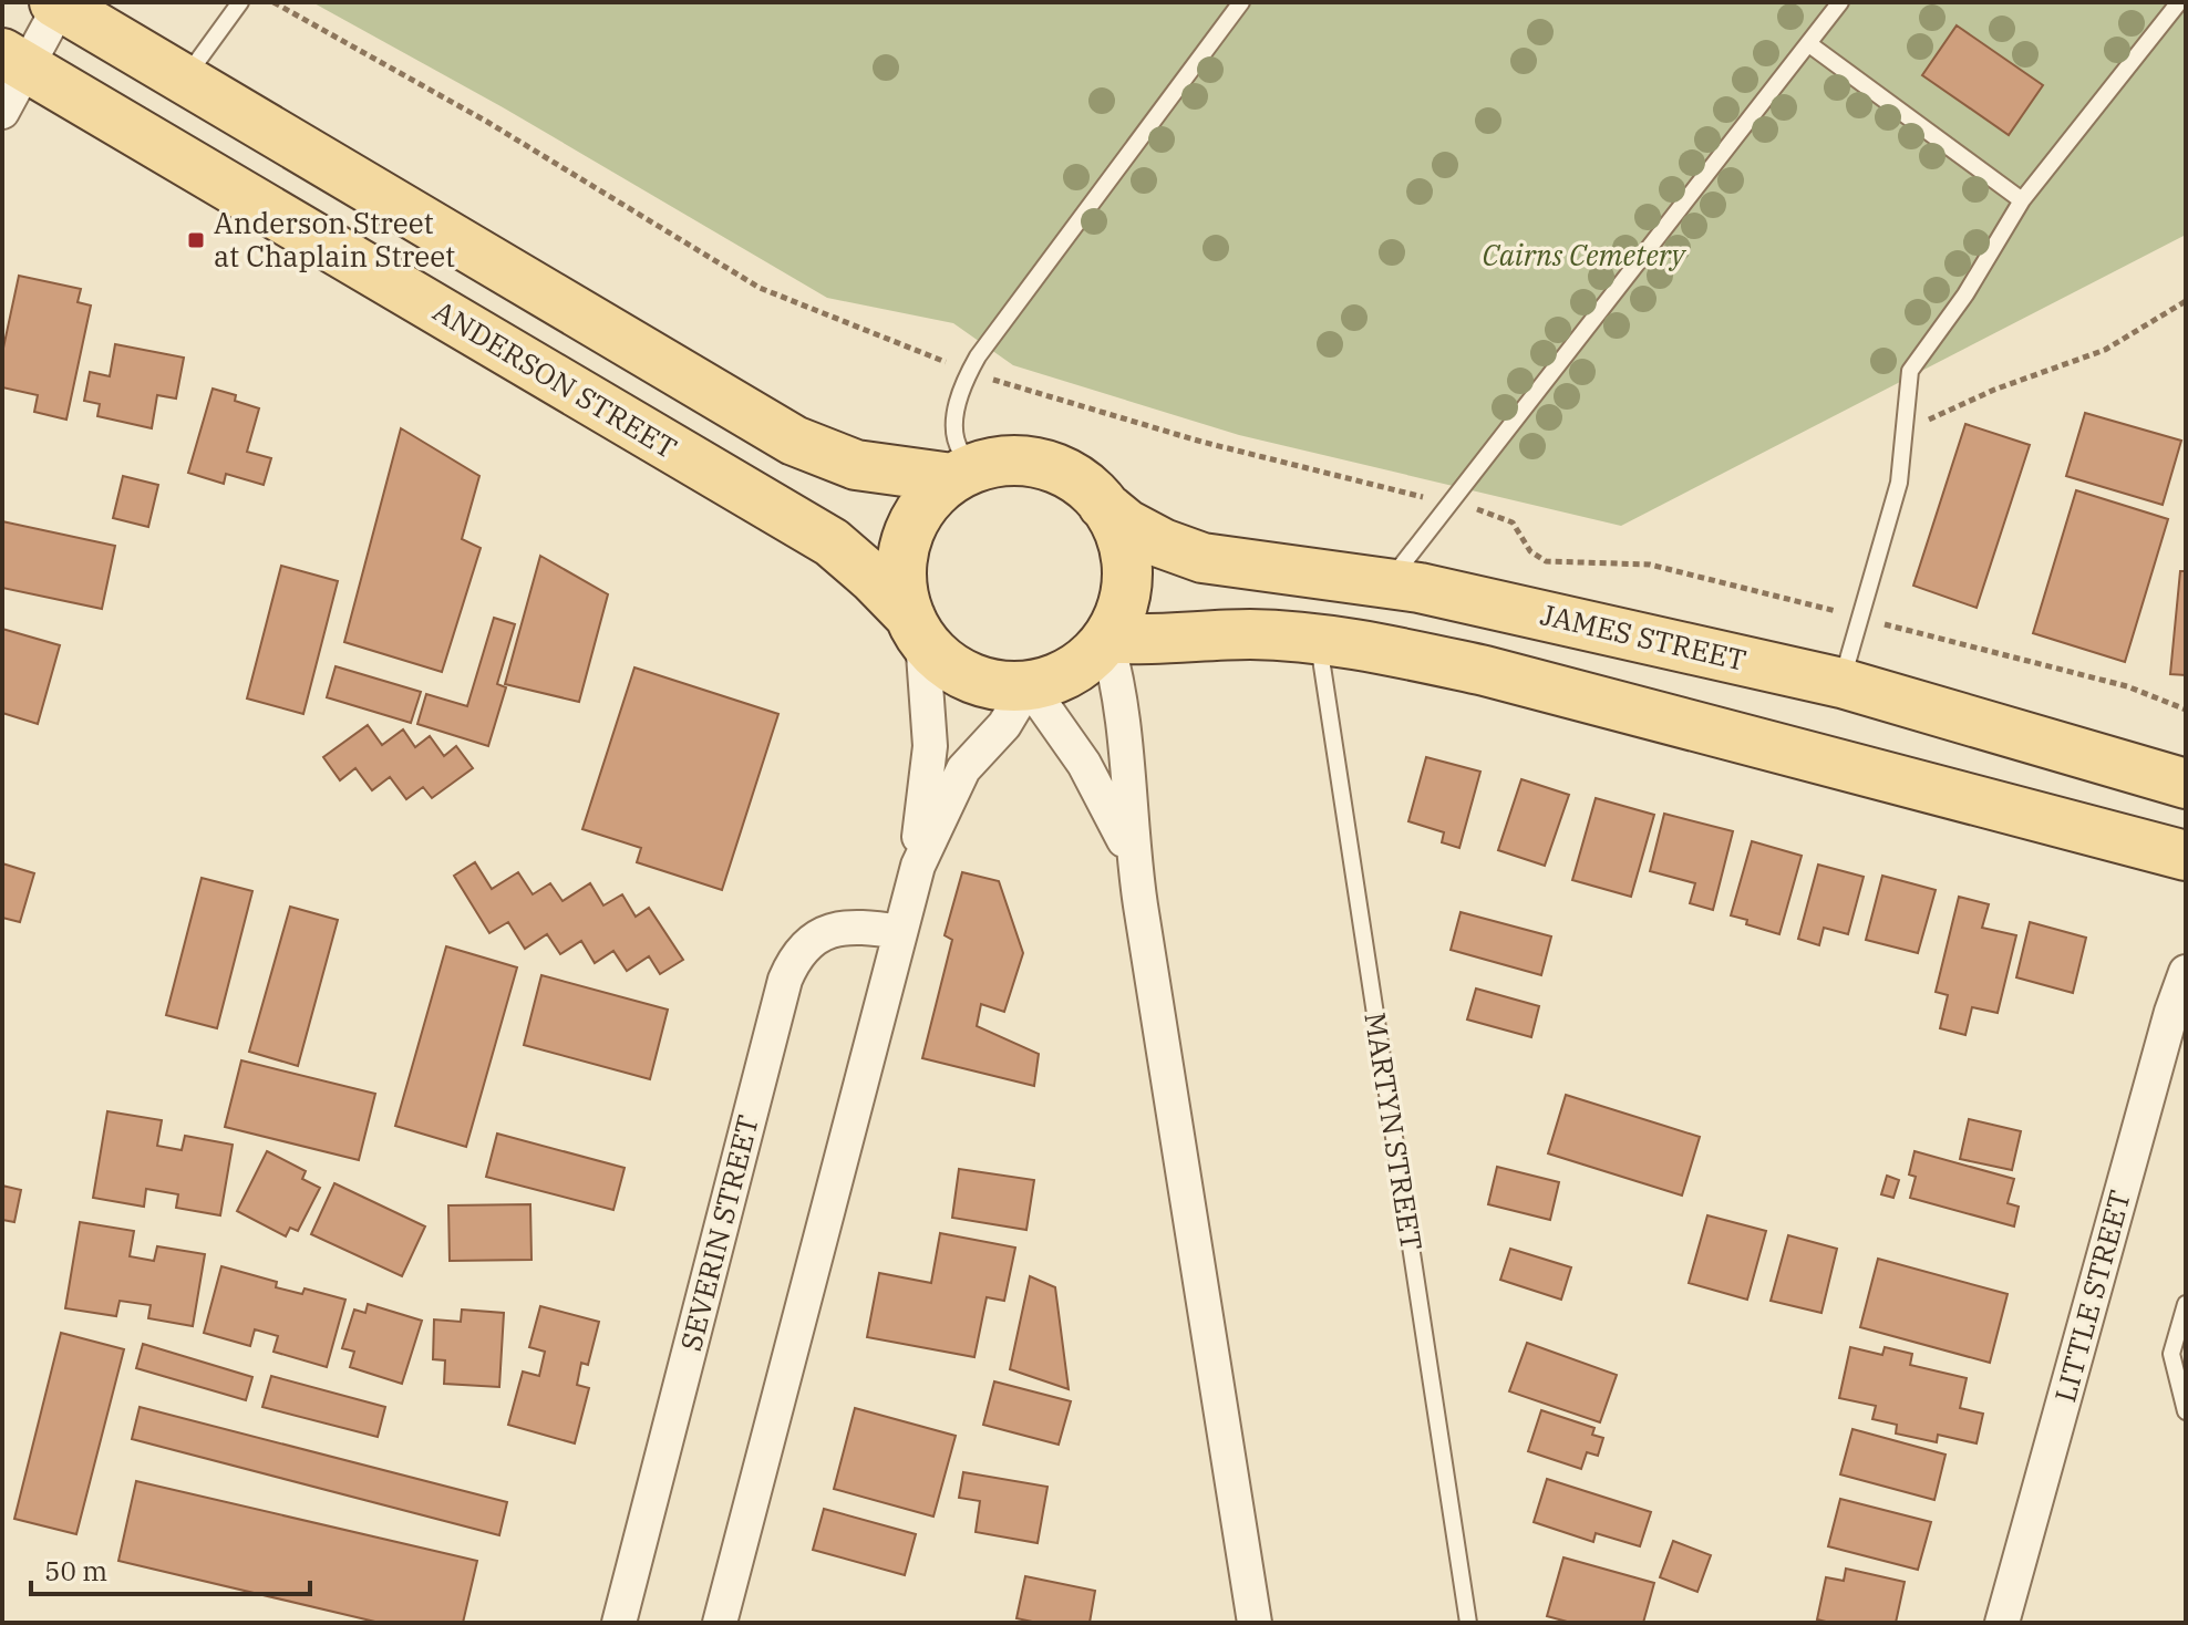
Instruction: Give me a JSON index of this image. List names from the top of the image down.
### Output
{
  "streets": {
    "main road": ["ANDERSON STREET", "JAMES STREET"],
    "street": ["SEVERIN STREET", "LITTLE STREET"],
    "lane": ["MARTYN STREET"]
  },
  "crossings": [
    ["ANDERSON STREET", "JAMES STREET"]
  ],
  "parks": ["Cairns Cemetery"],
  "places": {
    "transit": ["Anderson Street at Chaplain Street"]
  },
  "scale_bar": "50 m"
}
